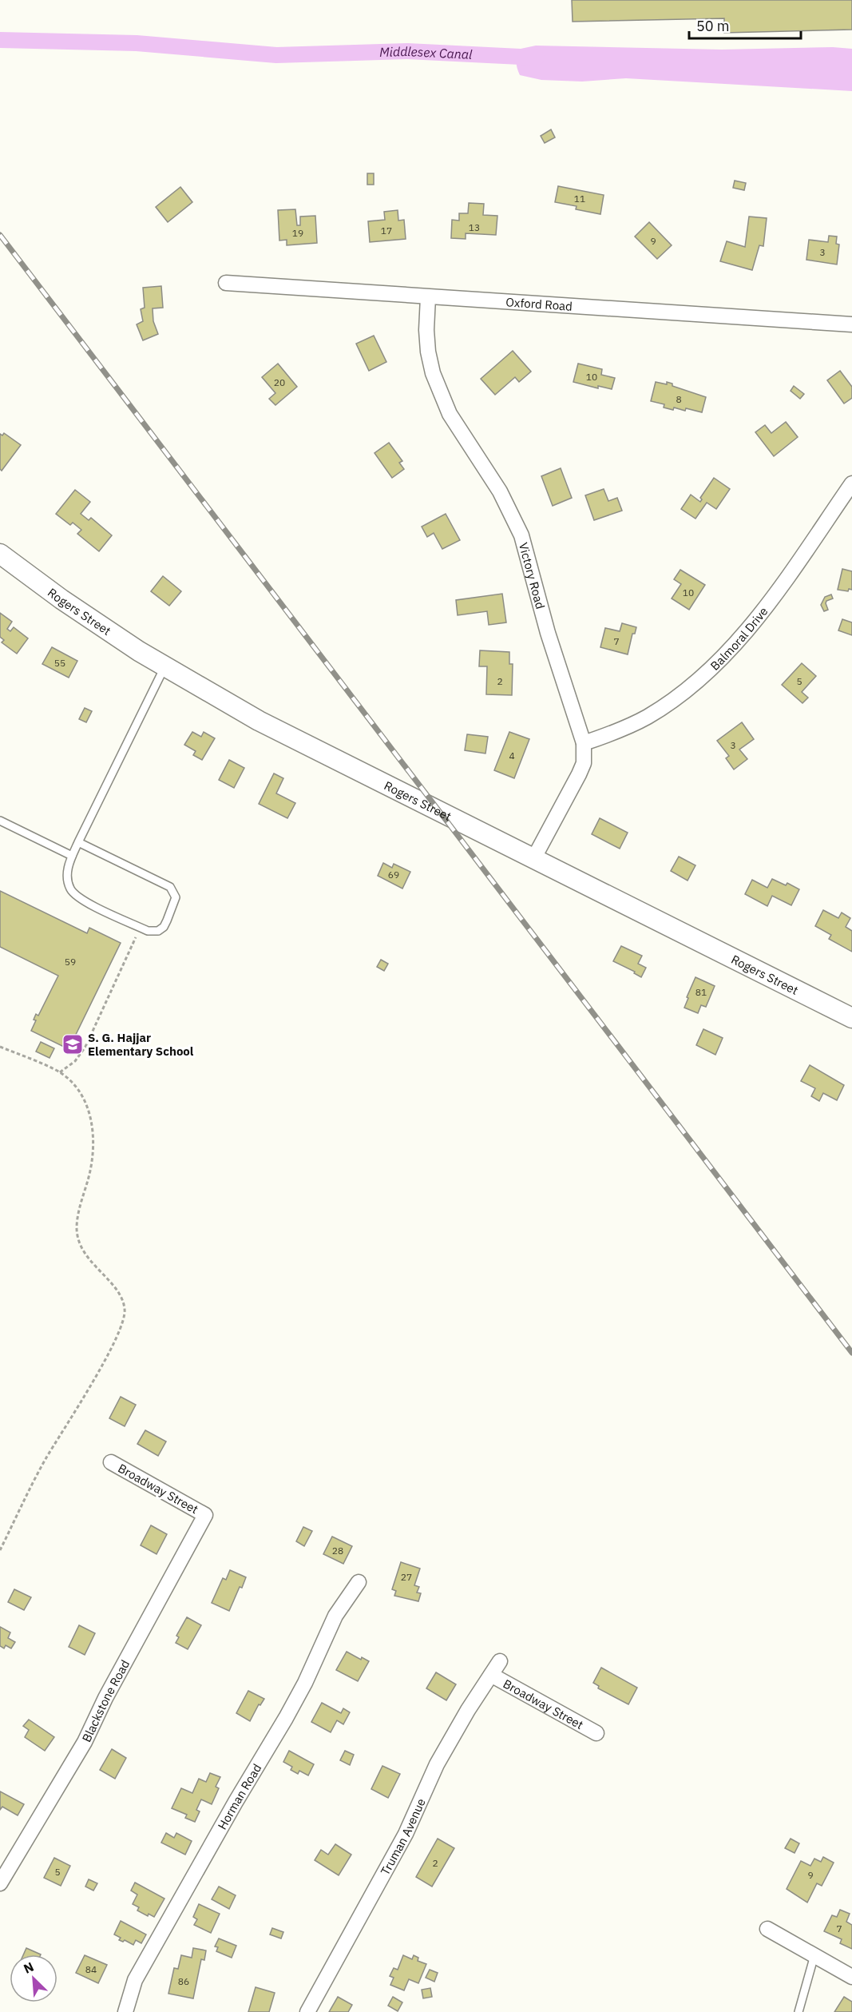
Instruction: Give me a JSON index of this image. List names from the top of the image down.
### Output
{
  "streets": {
    "main road": ["Rogers Street"],
    "street": [
      "Oxford Road",
      "Victory Road",
      "Balmoral Drive",
      "Broadway Street",
      "Blackstone Road",
      "Horman Road",
      "Truman Avenue"
    ]
  },
  "crossings": [
    ["Oxford Road", "Victory Road"],
    ["Victory Road", "Rogers Street"],
    ["Victory Road", "Balmoral Drive"],
    ["Broadway Street", "Blackstone Road"],
    ["Broadway Street", "Truman Avenue"]
  ],
  "water": ["Middlesex Canal"],
  "places": {
    "school or university": ["S. G. Hajjar Elementary School"]
  },
  "house_numbers": [
    "11",
    "13",
    "17",
    "19",
    "9",
    "3",
    "10",
    "20",
    "8",
    "10",
    "7",
    "55",
    "2",
    "5",
    "3",
    "4",
    "69",
    "59",
    "81",
    "28",
    "27",
    "2",
    "5",
    "9",
    "7",
    "84",
    "86"
  ],
  "scale_bar": "50 m",
  "north": "top left"
}
